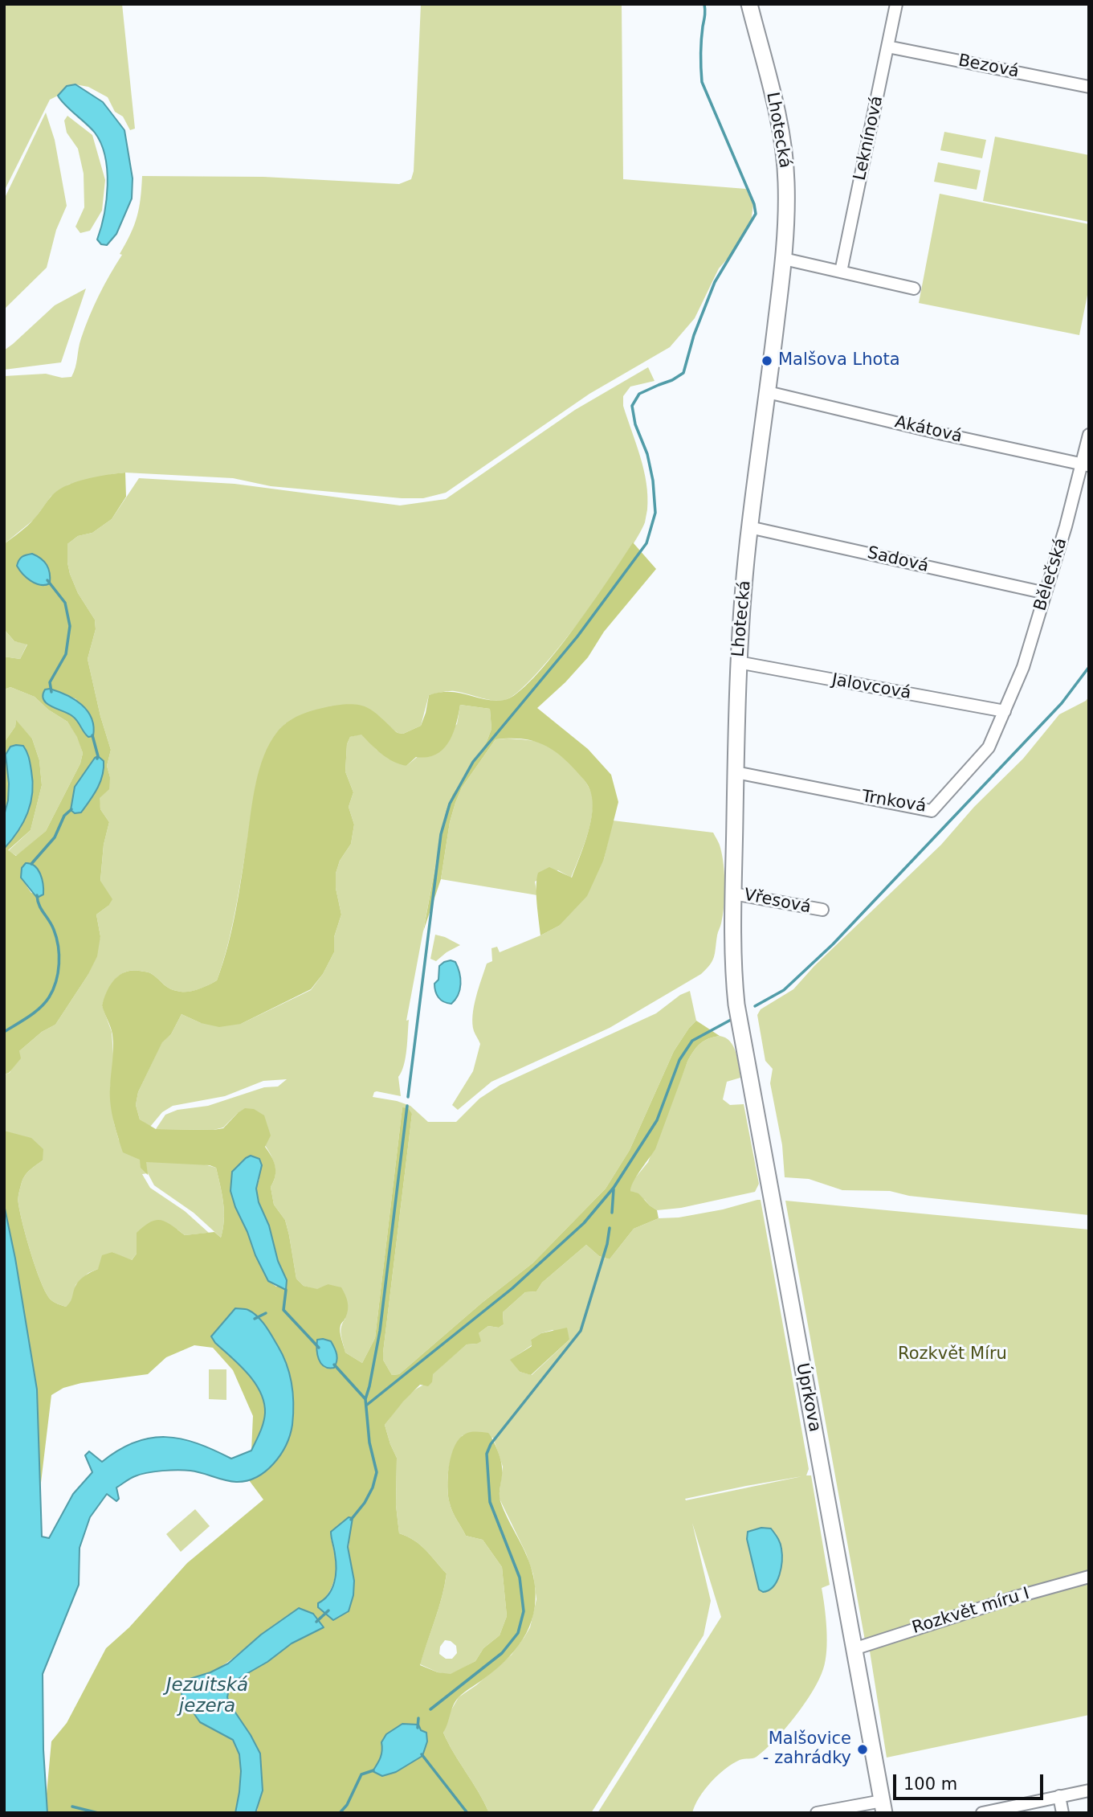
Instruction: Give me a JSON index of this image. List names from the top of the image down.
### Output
{
  "streets": {
    "street": [
      "Bezová",
      "Lhotecká",
      "Leknínová",
      "Akátová",
      "Sadová",
      "Bělečská",
      "Jalovcová",
      "Trnková",
      "Vřesová",
      "Úprkova",
      "Rozkvět míru I"
    ]
  },
  "crossings": [
    ["Bezová", "Leknínová"],
    ["Lhotecká", "Akátová"],
    ["Lhotecká", "Sadová"],
    ["Lhotecká", "Jalovcová"],
    ["Lhotecká", "Trnková"],
    ["Lhotecká", "Vřesová"],
    ["Lhotecká", "Úprkova"],
    ["Akátová", "Bělečská"],
    ["Sadová", "Bělečská"],
    ["Bělečská", "Jalovcová"],
    ["Bělečská", "Trnková"],
    ["Jalovcová", "Trnková"],
    ["Úprkova", "Rozkvět míru I"]
  ],
  "water": ["Jezuitská jezera"],
  "parks": ["Rozkvět Míru"],
  "places": ["Malšova Lhota", "Malšovice - zahrádky"],
  "scale_bar": "100 m"
}
